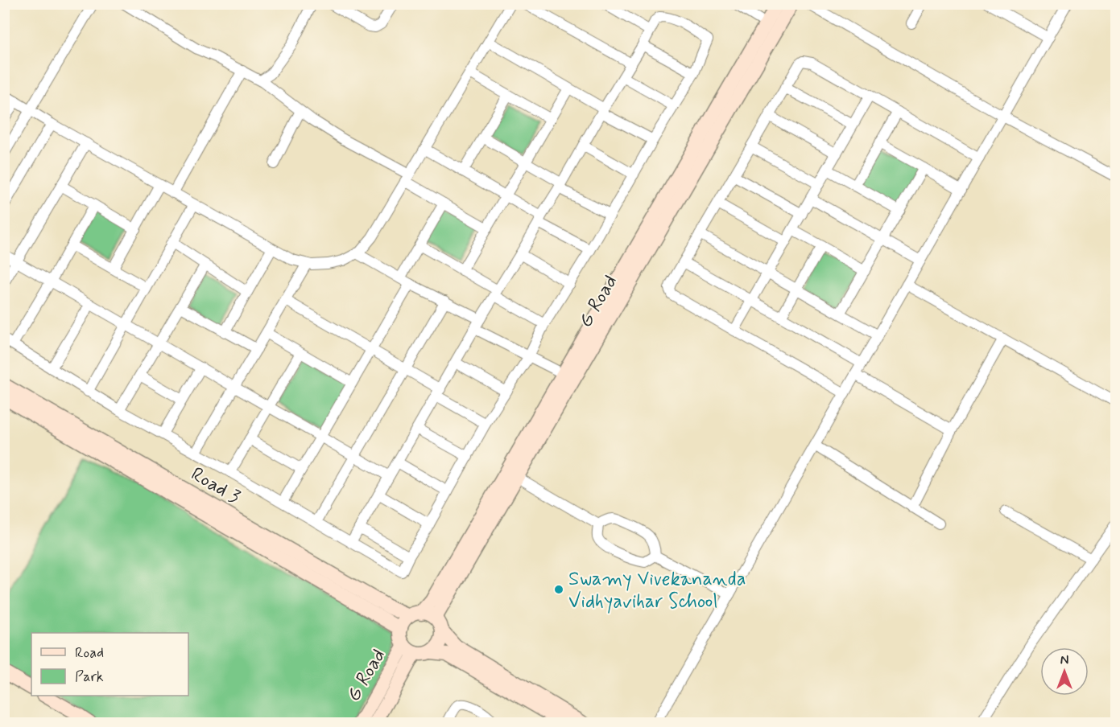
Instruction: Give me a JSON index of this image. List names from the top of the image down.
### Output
{
  "streets": {
    "street": ["G Road", "Road 3"]
  },
  "crossings": [
    ["G Road", "Road 3"]
  ],
  "places": ["Swamy Vivekananda Vidhyavihar School"],
  "legend": ["Road", "Park"],
  "north": "top"
}
